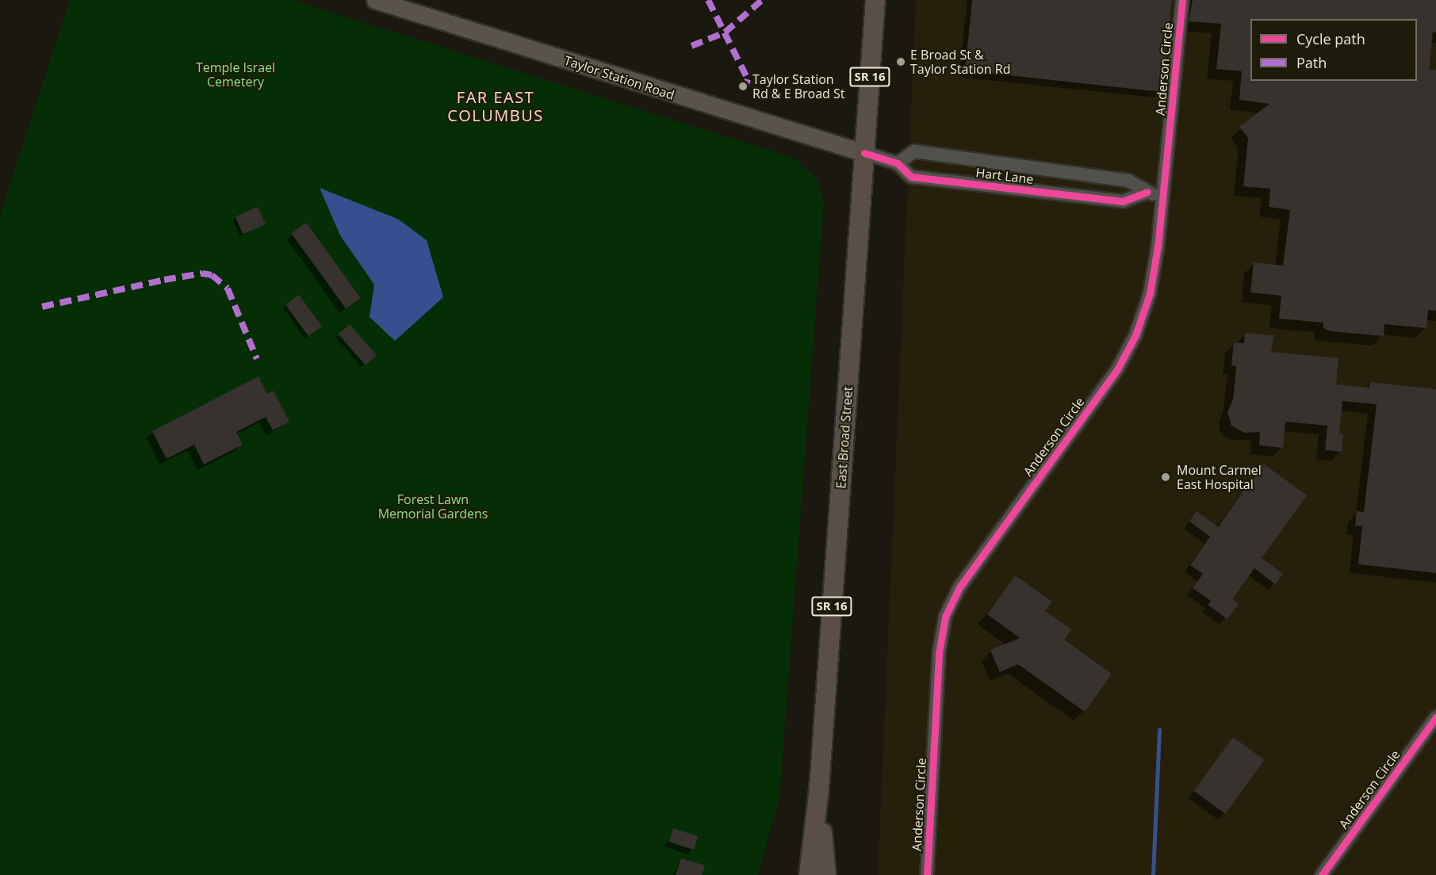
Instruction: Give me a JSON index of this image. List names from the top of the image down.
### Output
{
  "streets": {
    "highway": ["SR 16", "East Broad Street"],
    "main road": ["Taylor Station Road"],
    "street": ["Anderson Circle", "Hart Lane"]
  },
  "crossings": [
    ["Anderson Circle", "Hart Lane"],
    ["Taylor Station Road", "Hart Lane"],
    ["Taylor Station Road", "East Broad Street"],
    ["Hart Lane", "East Broad Street"]
  ],
  "districts": ["FAR EAST COLUMBUS"],
  "parks": ["Temple Israel Cemetery", "Forest Lawn Memorial Gardens"],
  "places": ["E Broad St & Taylor Station Rd", "Taylor Station Rd & E Broad St", "Mount Carmel East Hospital"],
  "legend": ["Cycle path", "Path"]
}
